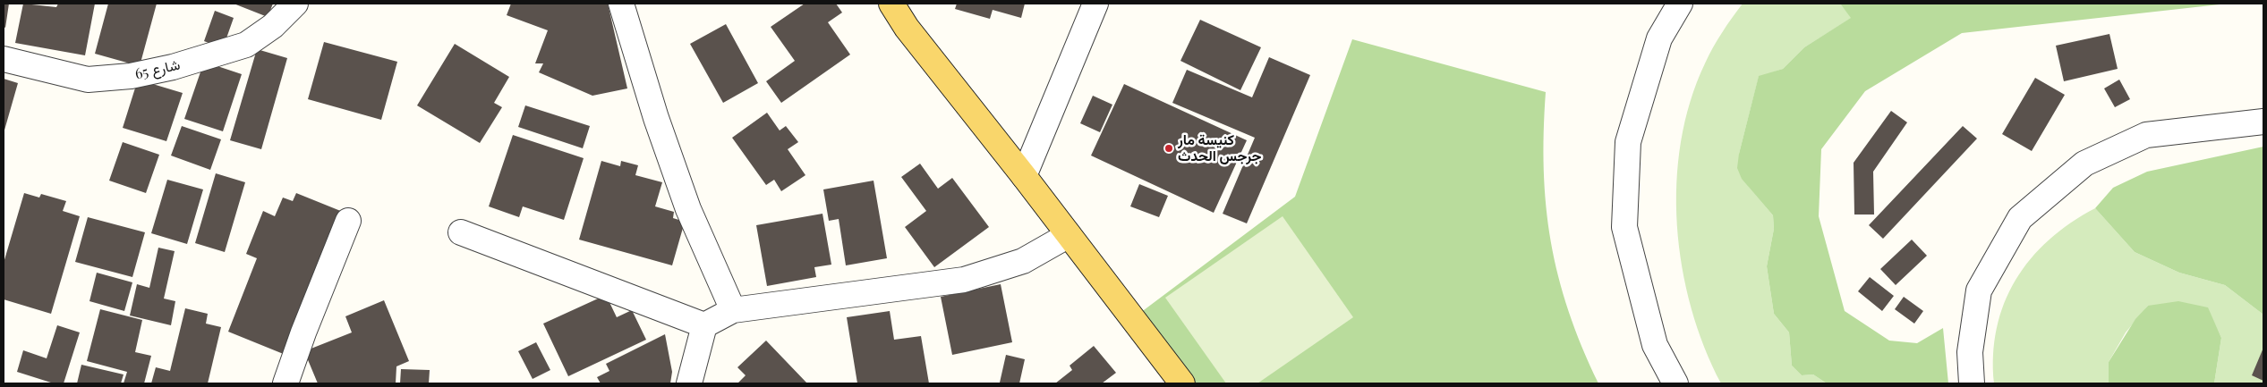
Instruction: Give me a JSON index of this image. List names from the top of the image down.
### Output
{
  "streets": {
    "street": ["شارع 65"]
  },
  "places": ["كنيسة مار جرجس الحدث"]
}
